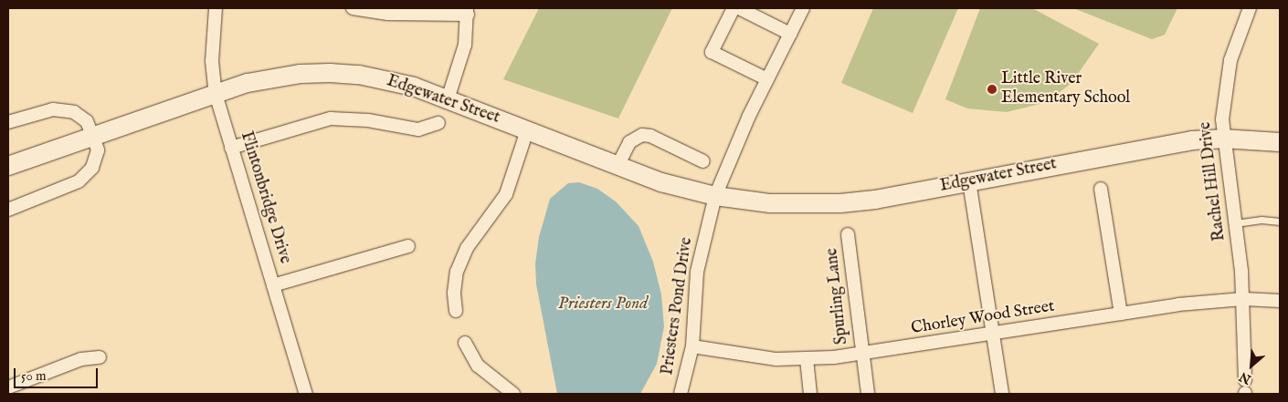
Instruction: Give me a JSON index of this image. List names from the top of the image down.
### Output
{
  "streets": {
    "street": [
      "Edgewater Street",
      "Rachel Hill Drive",
      "Flintonbridge Drive",
      "Spurling Lane",
      "Priesters Pond Drive",
      "Chorley Wood Street"
    ]
  },
  "crossings": [
    ["Edgewater Street", "Rachel Hill Drive"],
    ["Edgewater Street", "Flintonbridge Drive"],
    ["Edgewater Street", "Priesters Pond Drive"],
    ["Rachel Hill Drive", "Chorley Wood Street"],
    ["Spurling Lane", "Chorley Wood Street"],
    ["Priesters Pond Drive", "Chorley Wood Street"]
  ],
  "water": ["Priesters Pond"],
  "places": ["Little River Elementary School"],
  "scale_bar": "50 m",
  "north": "bottom left"
}
